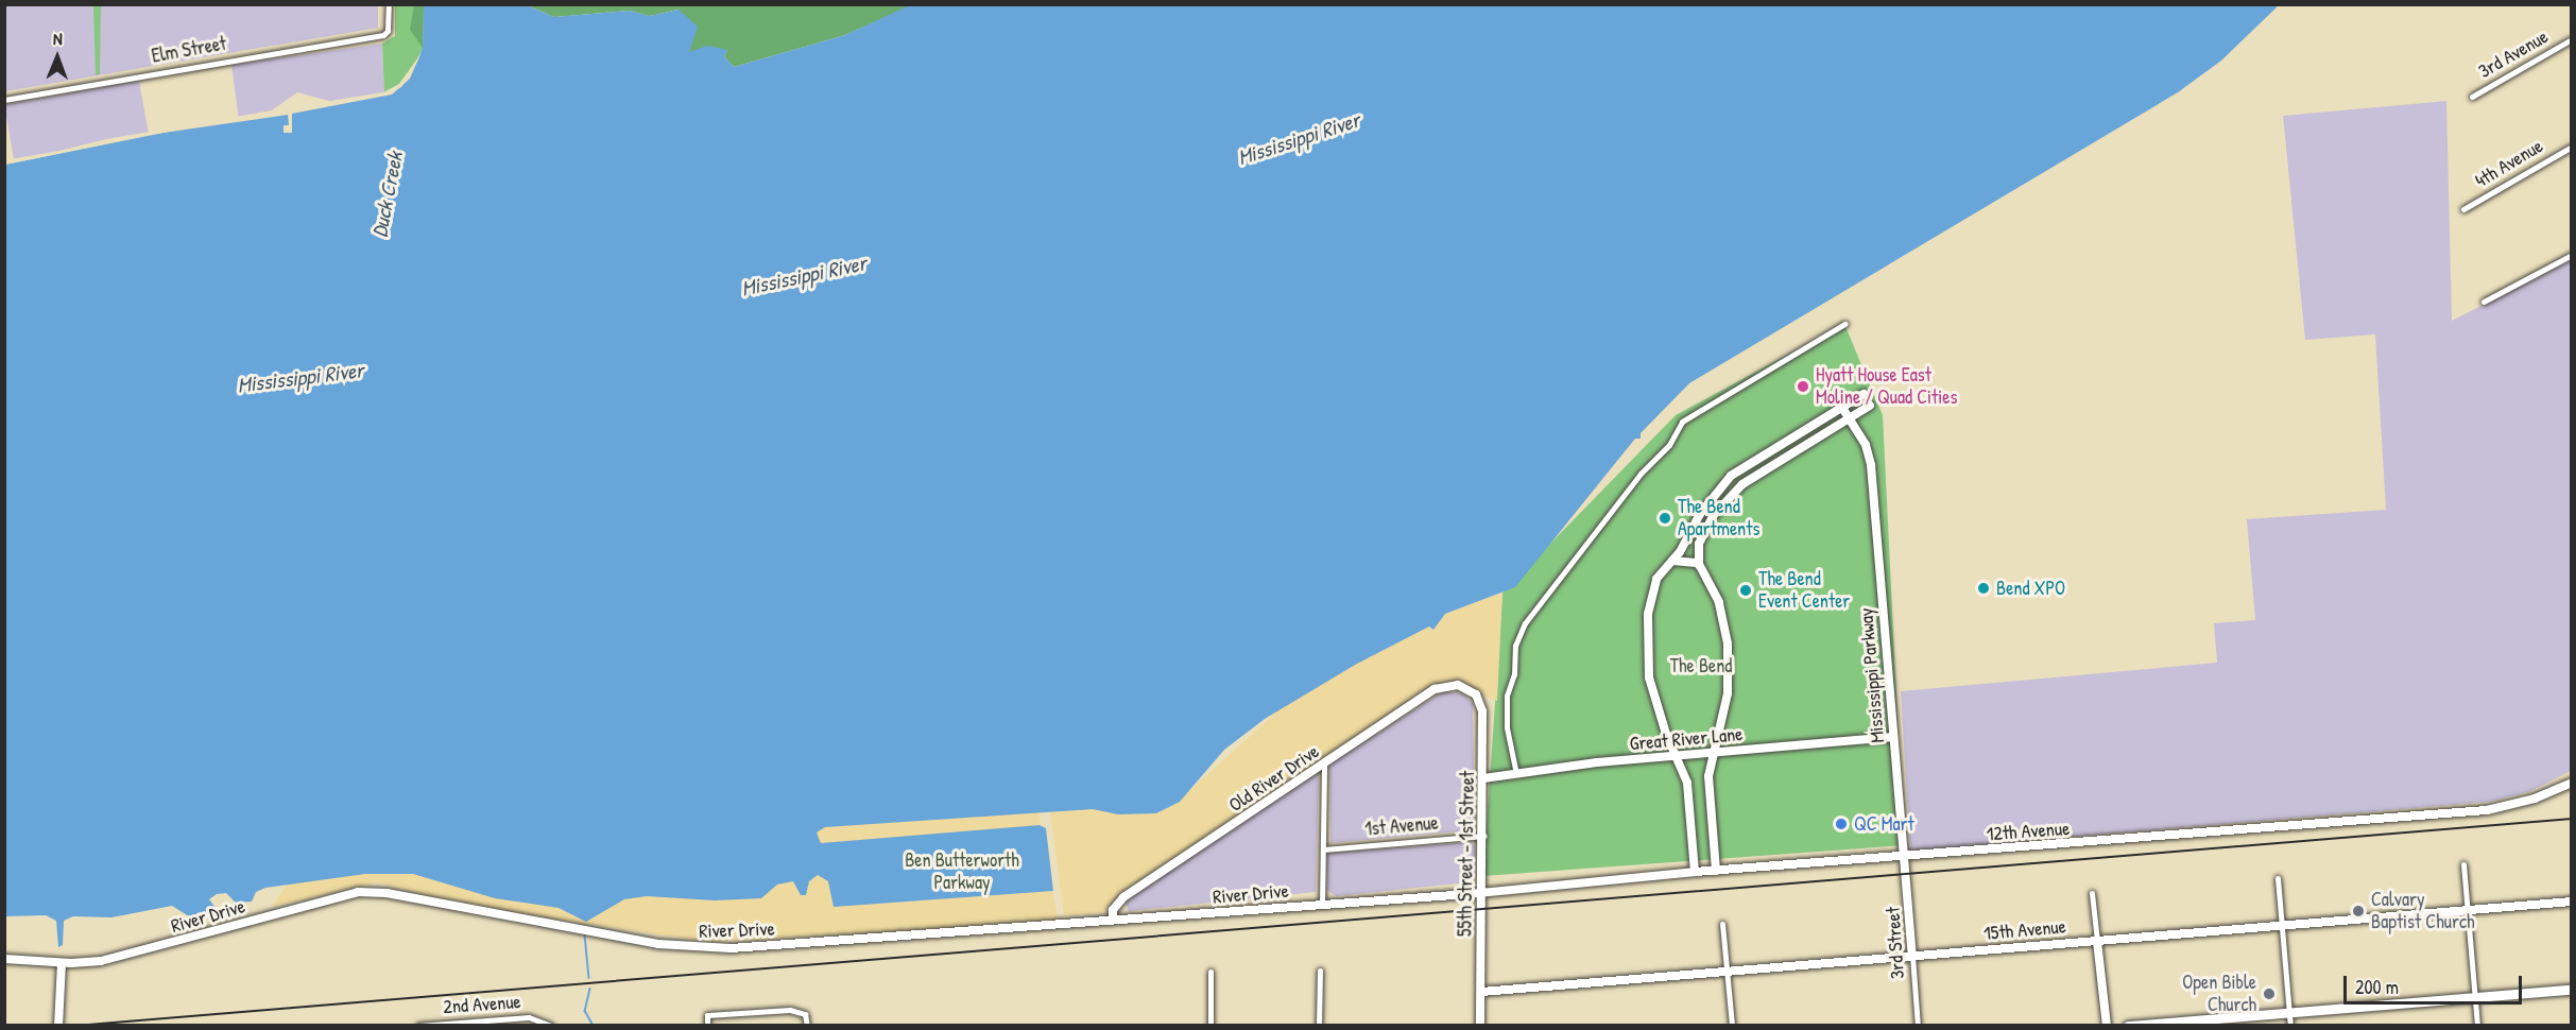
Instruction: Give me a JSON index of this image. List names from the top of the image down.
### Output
{
  "streets": {
    "street": [
      "Elm Street",
      "3rd Avenue",
      "4th Avenue",
      "Mississippi Parkway",
      "Great River Lane",
      "Old River Drive",
      "1st Avenue",
      "12th Avenue",
      "55th Street - 1st Street",
      "River Drive",
      "15th Avenue",
      "3rd Street",
      "2nd Avenue"
    ]
  },
  "crossings": [
    ["Mississippi Parkway", "Great River Lane"],
    ["Mississippi Parkway", "12th Avenue"],
    ["Mississippi Parkway", "3rd Street"],
    ["Great River Lane", "55th Street - 1st Street"],
    ["Old River Drive", "55th Street - 1st Street"],
    ["Old River Drive", "River Drive"],
    ["1st Avenue", "55th Street - 1st Street"],
    ["12th Avenue", "55th Street - 1st Street"],
    ["12th Avenue", "River Drive"],
    ["12th Avenue", "3rd Street"],
    ["55th Street - 1st Street", "River Drive"],
    ["55th Street - 1st Street", "15th Avenue"],
    ["15th Avenue", "3rd Street"]
  ],
  "water": ["Mississippi River", "Duck Creek"],
  "parks": ["The Bend", "Ben Butterworth Parkway"],
  "places": [
    "Hyatt House East Moline / Quad Cities",
    "The Bend Apartments",
    "Bend XPO",
    "The Bend Event Center",
    "QC Mart",
    "Calvary Baptist Church",
    "Open Bible Church"
  ],
  "scale_bar": "200 m",
  "north": "top"
}
